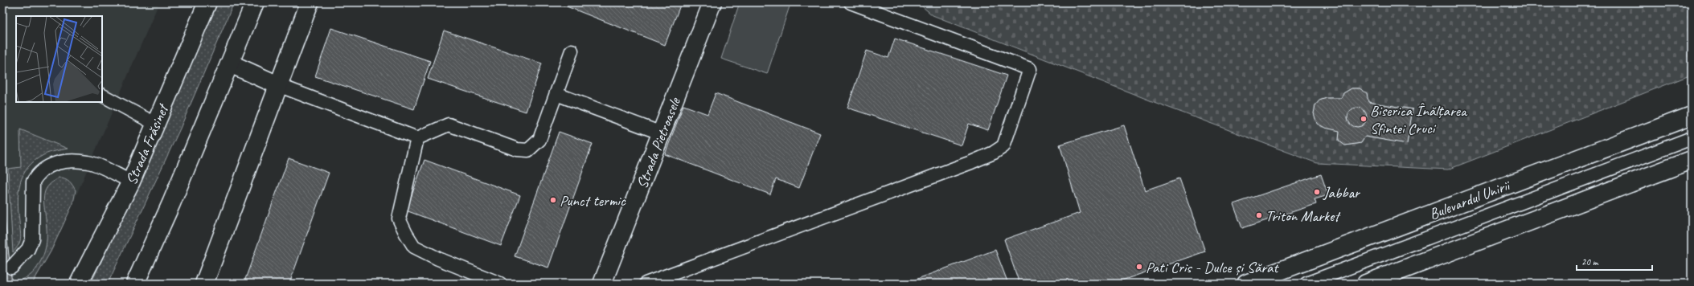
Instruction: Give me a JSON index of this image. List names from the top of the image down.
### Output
{
  "streets": {
    "main road": ["Strada Pietroasele", "Strada Frăsinet", "Bulevardul Unirii"]
  },
  "places": [
    "Biserica Înălțarea Sfintei Cruci",
    "Jabbar",
    "Punct termic",
    "Triton Market",
    "Pati Cris - Dulce și Sărat"
  ],
  "scale_bar": "20 m"
}
